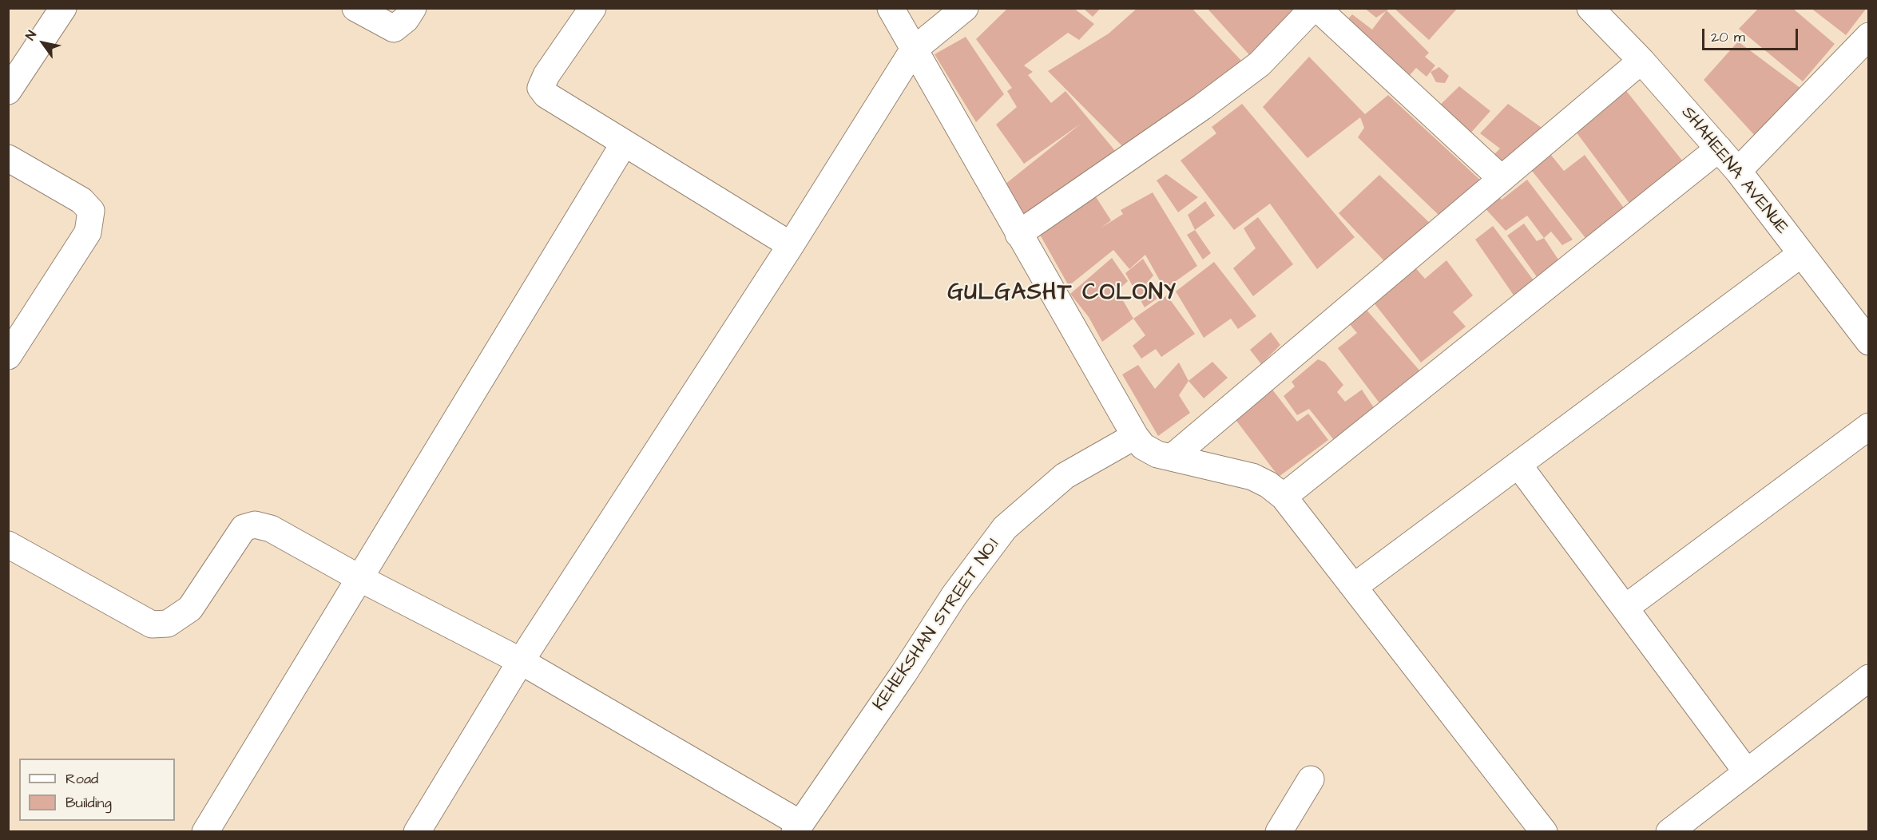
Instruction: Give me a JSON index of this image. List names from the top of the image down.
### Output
{
  "streets": {
    "street": ["SHAHEENA AVENUE", "KEHEKSHAN STREET NO.1"]
  },
  "districts": ["GULGASHT COLONY"],
  "legend": ["Road", "Building"],
  "scale_bar": "20 m",
  "north": "top left"
}
